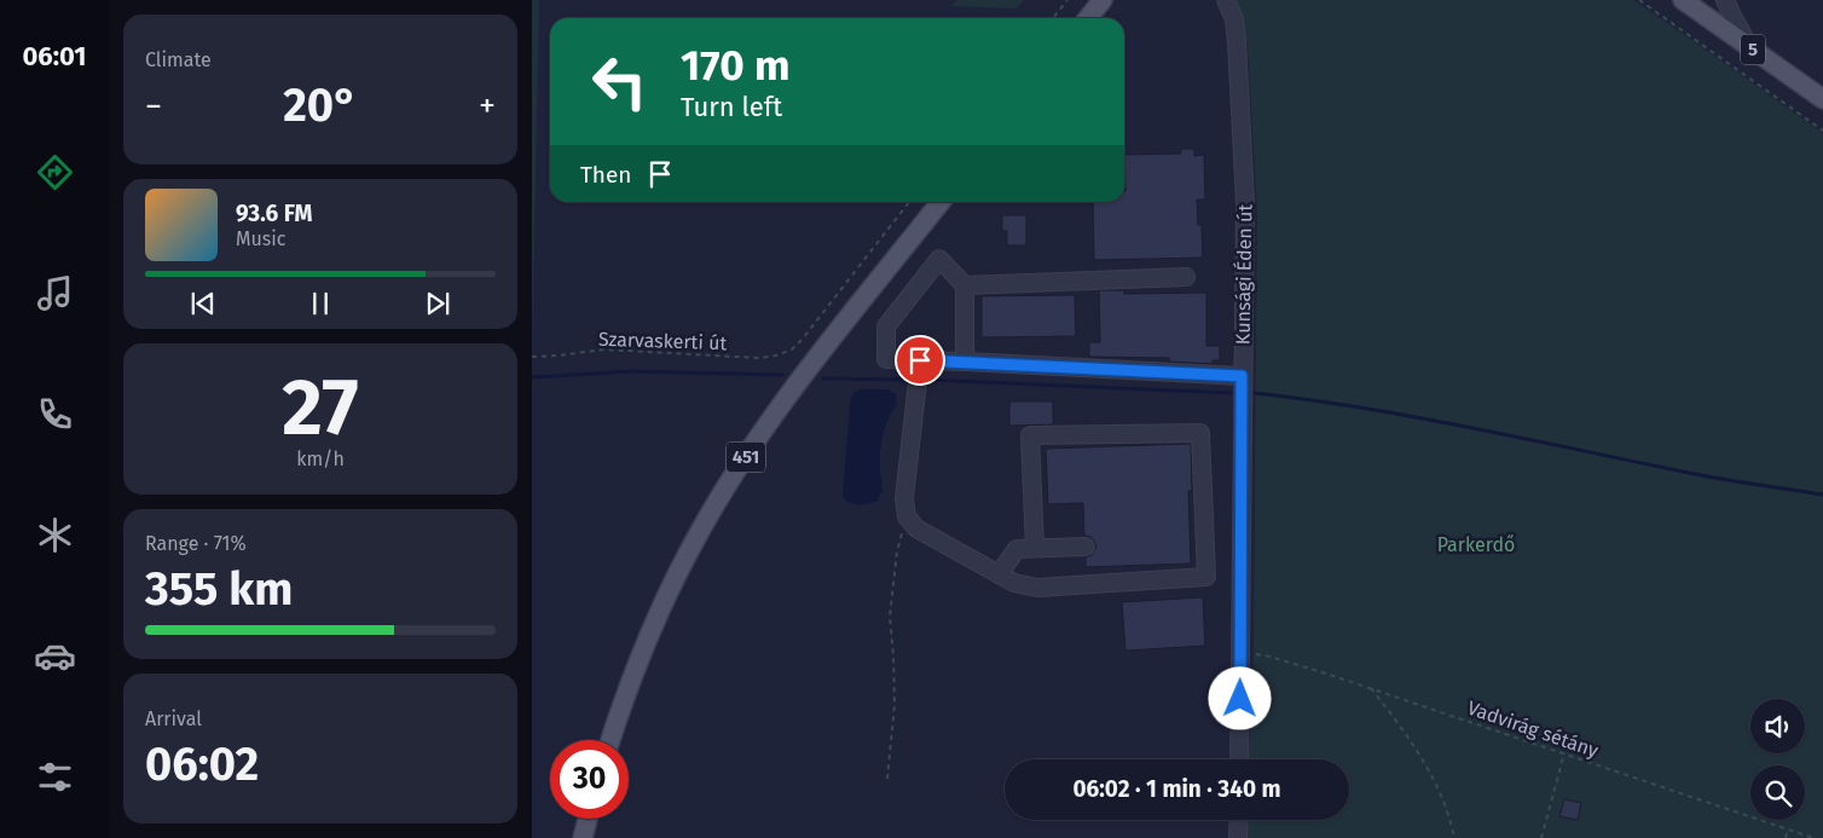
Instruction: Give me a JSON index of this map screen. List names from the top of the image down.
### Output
{
  "streets": {
    "main road": ["5", "451"],
    "street": ["Kunsági Éden út"],
    "path": ["Szarvaskerti út", "Vadvirág sétány"]
  },
  "crossings": [
    ["Kunsági Éden út", "Vadvirág sétány"]
  ],
  "parks": ["Parkerdő"],
  "page": {
    "tabs": "06:01",
    "tile": [
      "Climate",
      ["27", "km/h"],
      ["Range · 71%", "355 km"],
      ["Arrival", "06:02"]
    ],
    "turn": ["170 m", "Turn left"],
    "heat": ["−", "20°", "+"],
    "then": "Then",
    "song": ["93.6 FM", "Music"],
    "limit": "30",
    "trip": "06:02 · 1 min · 340 m"
  }
}
